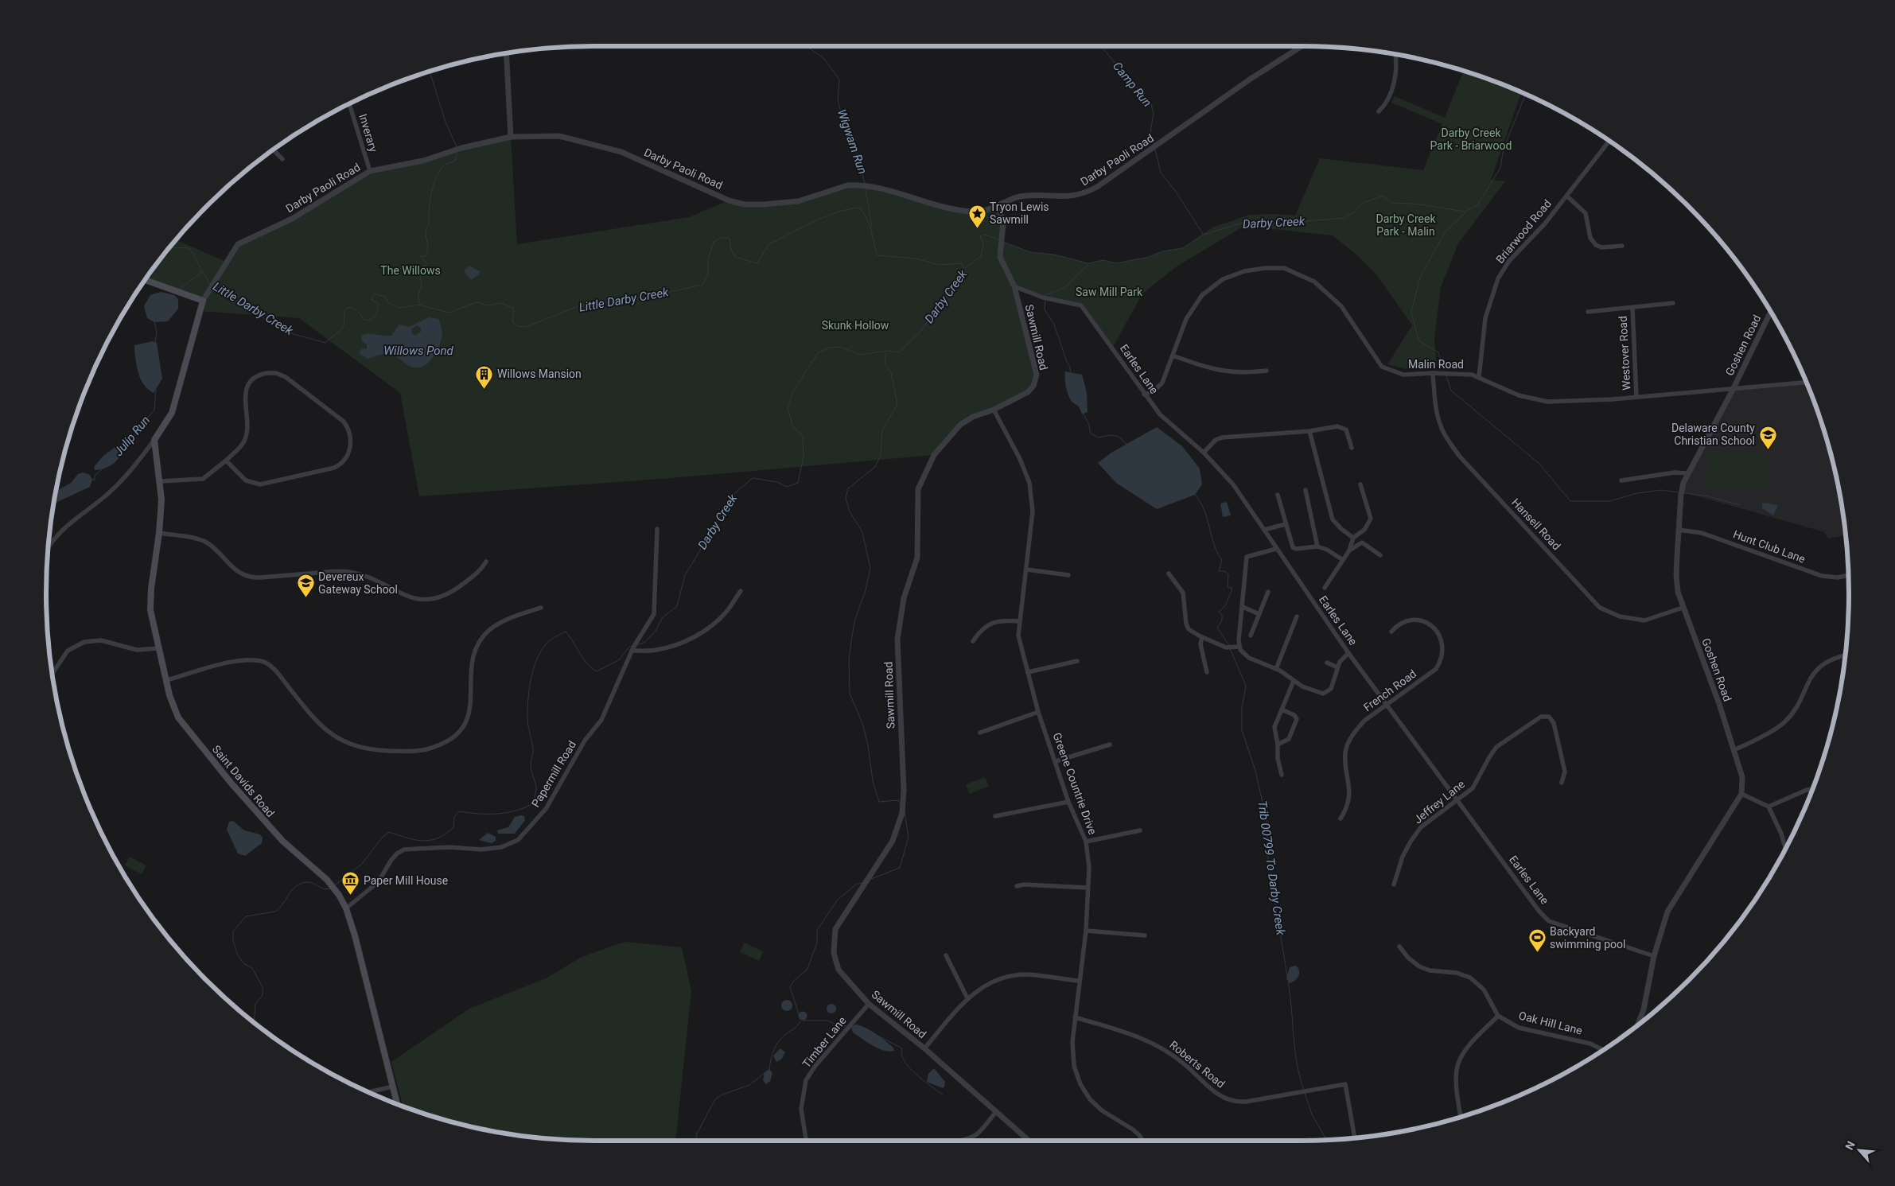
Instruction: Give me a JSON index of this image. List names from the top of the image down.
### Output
{
  "streets": {
    "main road": ["Darby Paoli Road", "Saint Davids Road"],
    "street": [
      "Inverary",
      "Briarwood Road",
      "Sawmill Road",
      "Goshen Road",
      "Westover Road",
      "Malin Road",
      "Earles Lane",
      "Hansell Road",
      "Hunt Club Lane",
      "French Road",
      "Papermill Road",
      "Greene Countrie Drive",
      "Jeffrey Lane",
      "Oak Hill Lane",
      "Timber Lane",
      "Roberts Road"
    ]
  },
  "crossings": [
    ["Inverary", "Darby Paoli Road"],
    ["Darby Paoli Road", "Sawmill Road"],
    ["Darby Paoli Road", "Saint Davids Road"],
    ["Briarwood Road", "Malin Road"],
    ["Sawmill Road", "Earles Lane"],
    ["Sawmill Road", "Greene Countrie Drive"],
    ["Sawmill Road", "Timber Lane"],
    ["Goshen Road", "Malin Road"],
    ["Goshen Road", "Hansell Road"],
    ["Goshen Road", "Hunt Club Lane"],
    ["Westover Road", "Malin Road"],
    ["Malin Road", "Earles Lane"],
    ["Malin Road", "Hansell Road"],
    ["Earles Lane", "French Road"],
    ["Earles Lane", "Jeffrey Lane"],
    ["Papermill Road", "Saint Davids Road"],
    ["Greene Countrie Drive", "Roberts Road"]
  ],
  "water": [
    "Camp Run",
    "Wigwam Run",
    "Darby Creek",
    "Little Darby Creek",
    "Willows Pond",
    "Julip Run",
    "Trib 00799 To Darby Creek"
  ],
  "parks": [
    "Darby Creek Park - Briarwood",
    "Darby Creek Park - Malin",
    "The Willows",
    "Saw Mill Park",
    "Skunk Hollow"
  ],
  "places": {
    "place": ["Tryon Lewis Sawmill"],
    "building": ["Willows Mansion"],
    "school or university": ["Delaware County Christian School", "Devereux Gateway School"],
    "museum": ["Paper Mill House"],
    "sports": ["Backyard swimming pool"]
  },
  "north": "top left"
}
